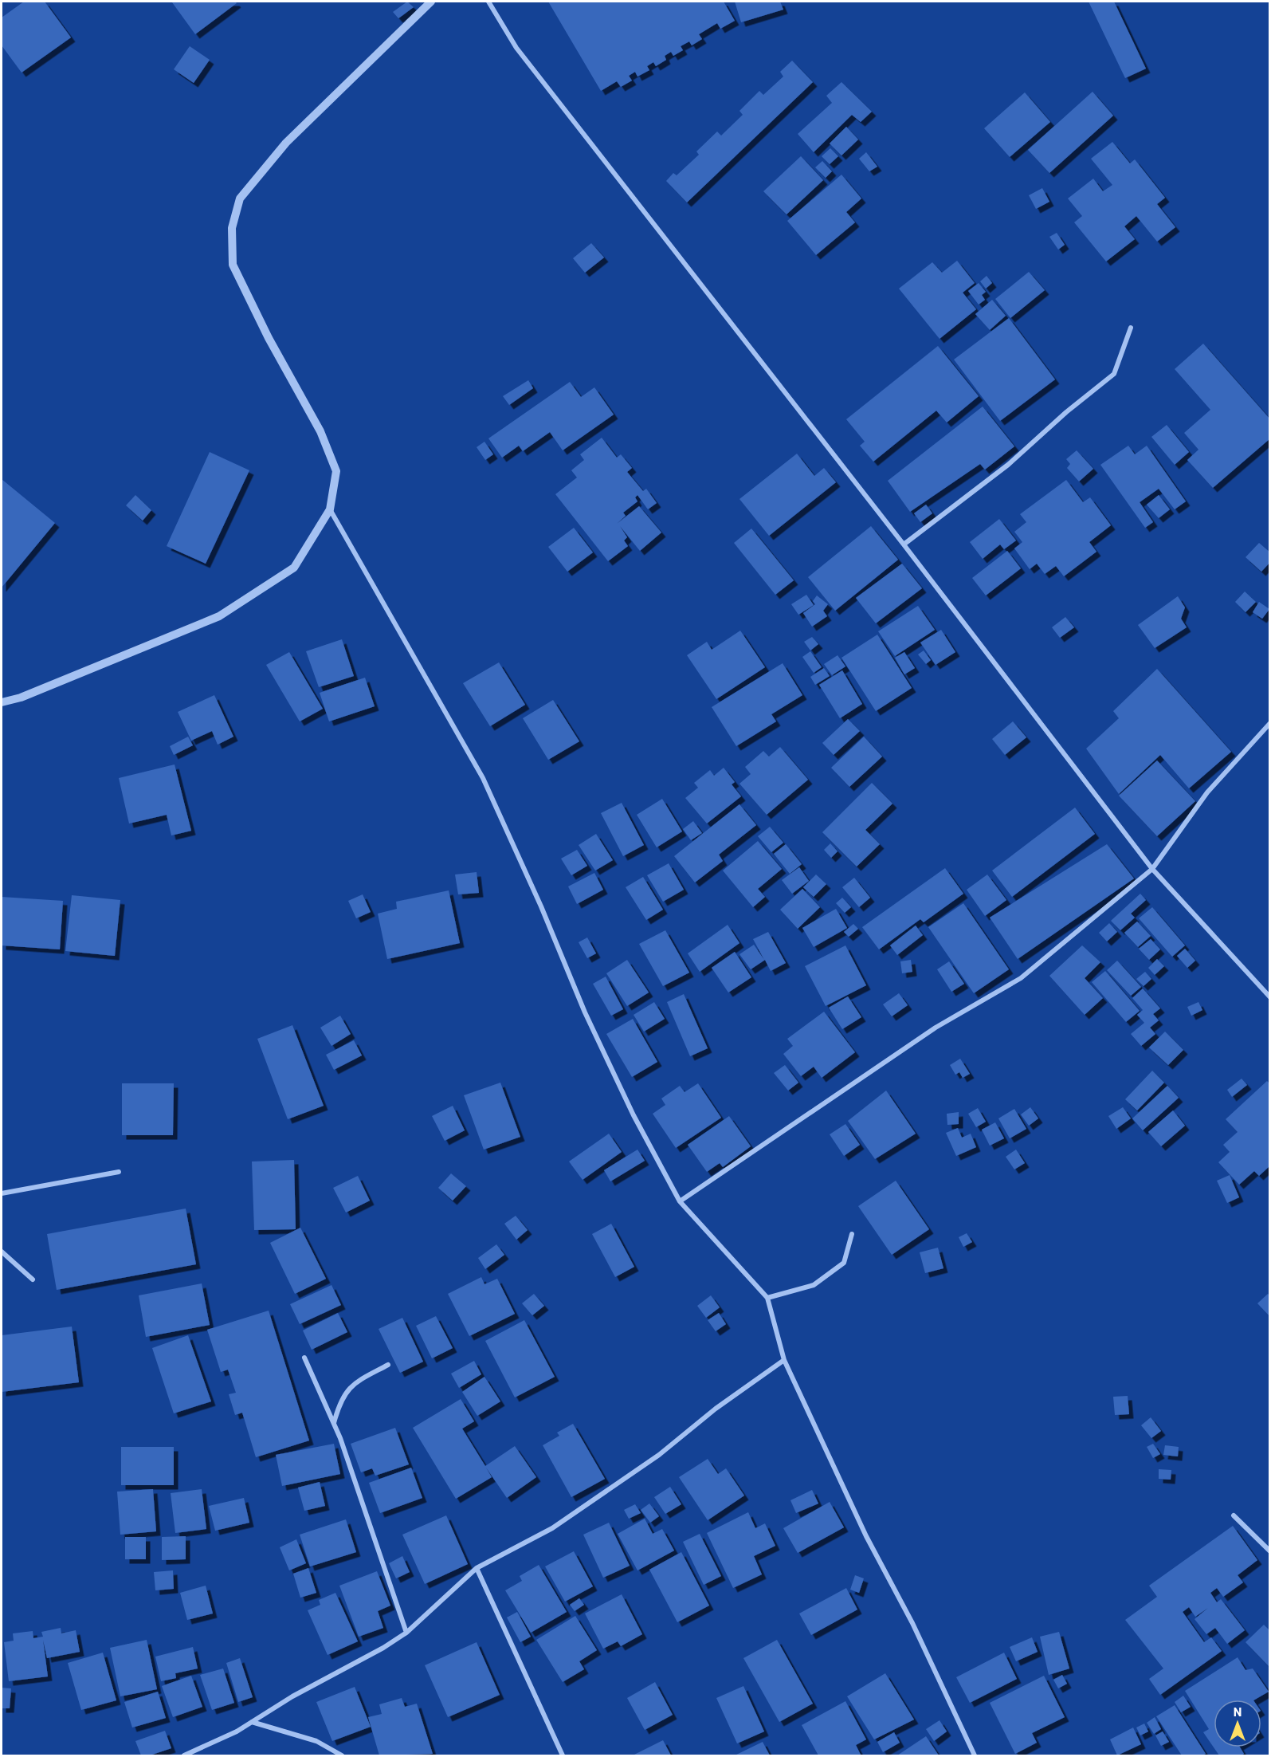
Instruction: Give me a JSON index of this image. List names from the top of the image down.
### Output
{
  "north": "top"
}
